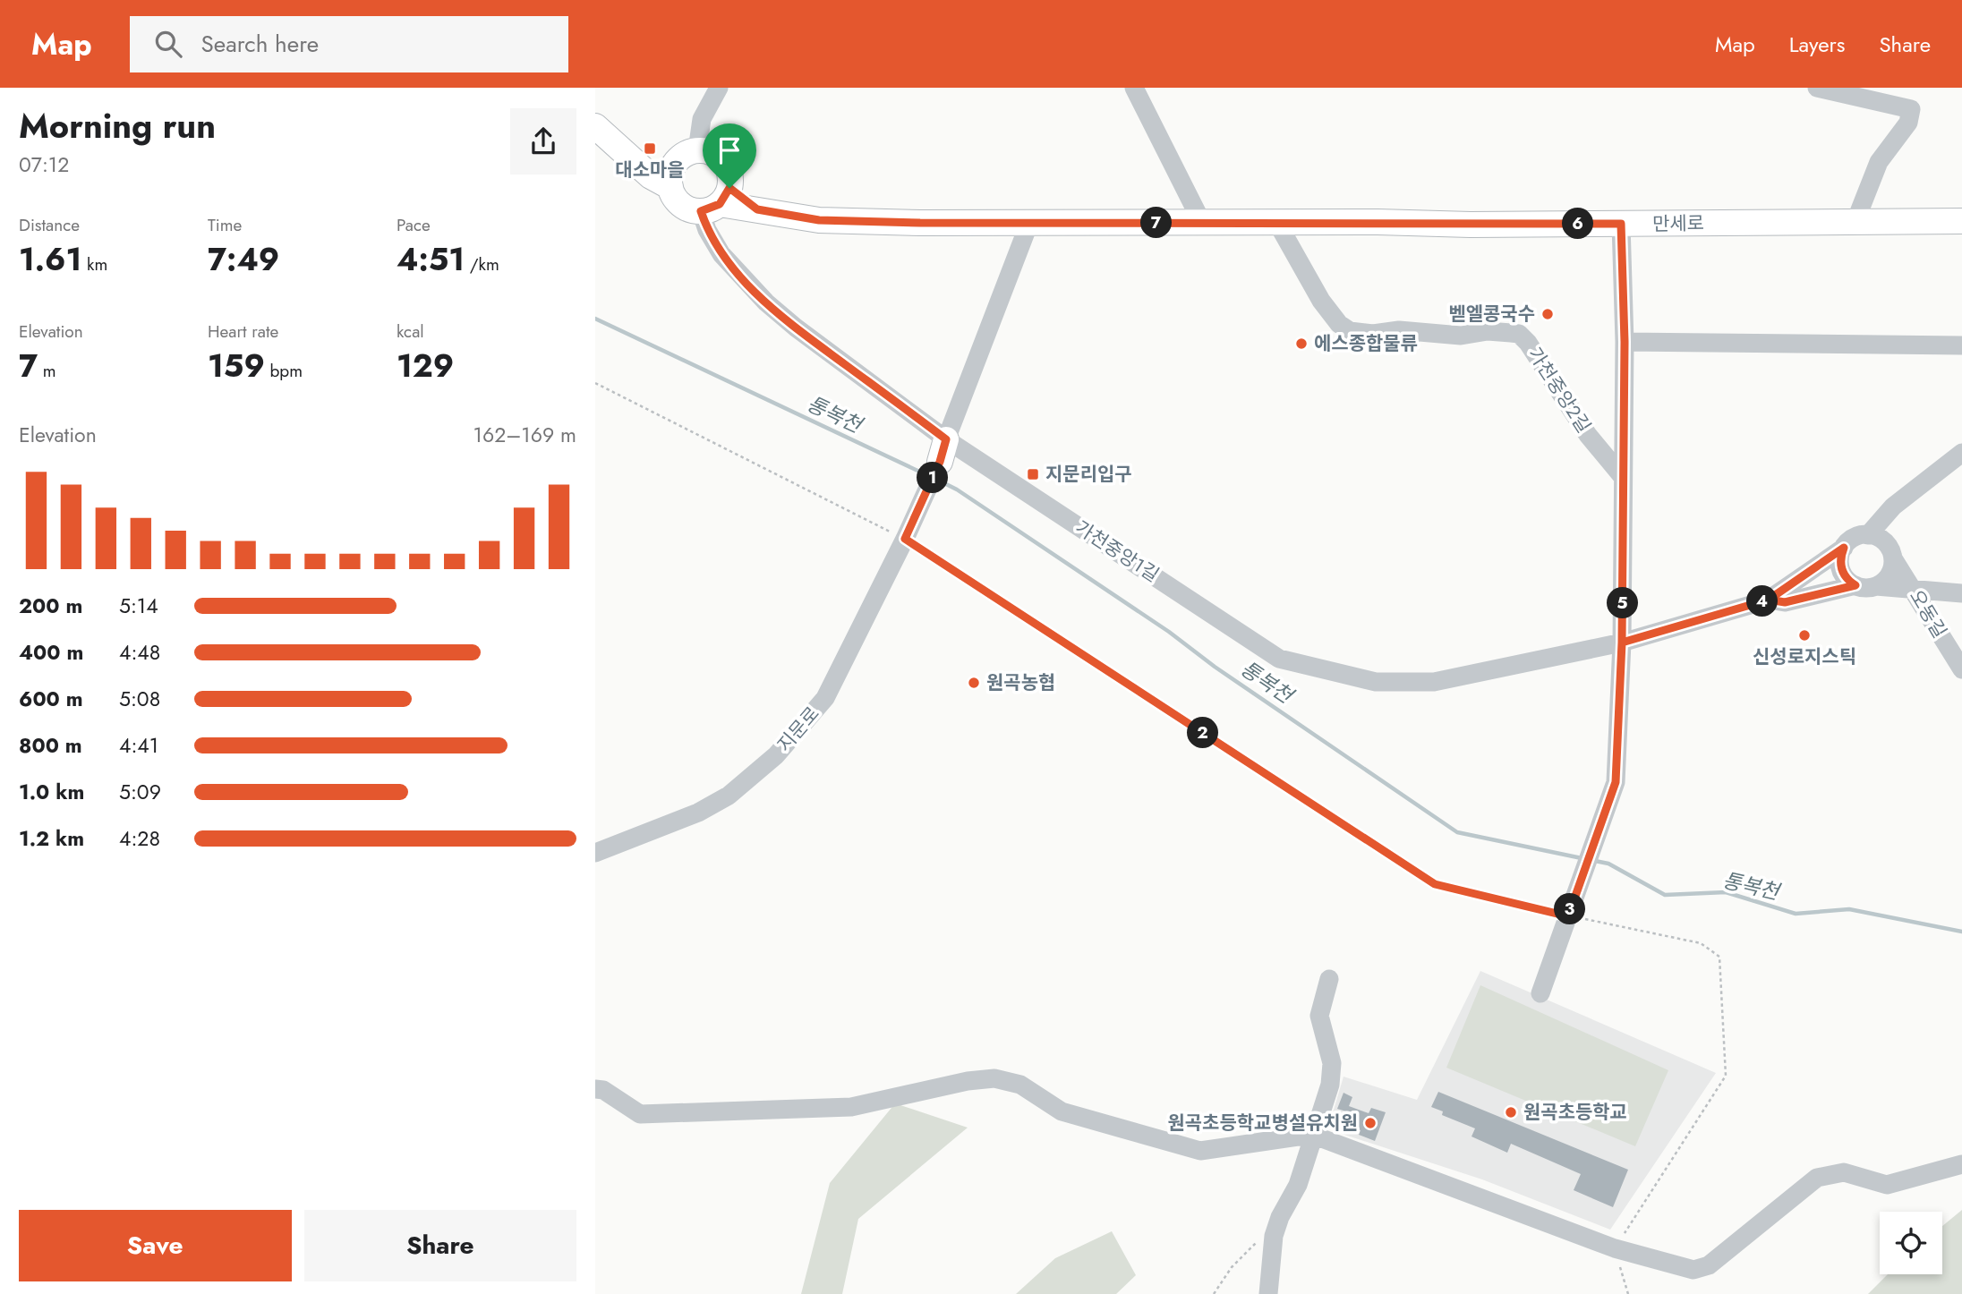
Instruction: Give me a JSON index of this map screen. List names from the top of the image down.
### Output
{
  "streets": {
    "main road": ["만세로"],
    "street": [
      "가천중앙2길",
      "가천중앙1길",
      "오동길",
      "지문로"
    ]
  },
  "crossings": [
    ["만세로", "가천중앙2길"],
    ["만세로", "가천중앙1길"],
    ["만세로", "지문로"],
    ["가천중앙1길", "오동길"],
    ["가천중앙1길", "지문로"]
  ],
  "water": ["통복천"],
  "places": {
    "transit": ["대소마을", "지문리입구"],
    "other": [
      "벧엘콩국수",
      "에스종합물류",
      "신성로지스틱",
      "원곡농협",
      "원곡초등학교",
      "원곡초등학교병설유치원"
    ]
  },
  "page": {
    "header": "Map",
    "search": "Search here",
    "nav": ["Map", "Layers", "Share"],
    "heading": ["Morning run", "07:12"],
    "stats": [
      ["Distance", "1.61 km"],
      ["Time", "7:49"],
      ["Pace", "4:51 /km"],
      ["Elevation", "7 m"],
      ["Heart rate", "159 bpm"],
      ["kcal", "129"]
    ],
    "pins": [
      "7",
      "6",
      "1",
      "4",
      "5",
      "2",
      "3"
    ],
    "chart": ["Elevation", "162–169 m"],
    "list": [
      {
        "name": "200 m",
        "note": "5:14"
      },
      {
        "name": "400 m",
        "note": "4:48"
      },
      {
        "name": "600 m",
        "note": "5:08"
      },
      {
        "name": "800 m",
        "note": "4:41"
      },
      {
        "name": "1.0 km",
        "note": "5:09"
      },
      {
        "name": "1.2 km",
        "note": "4:28"
      }
    ],
    "buttons": ["Save", "Share"]
  }
}
